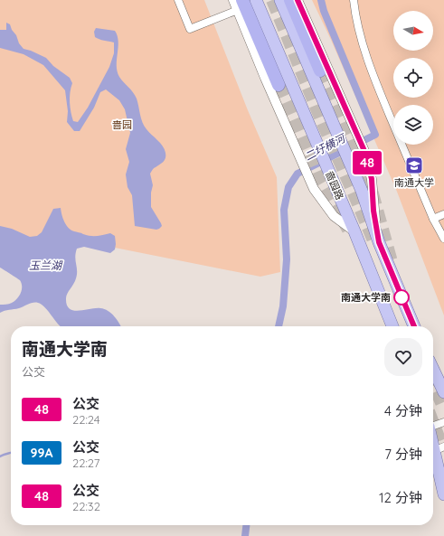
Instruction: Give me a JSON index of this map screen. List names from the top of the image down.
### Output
{
  "streets": {
    "main road": ["啬园路"]
  },
  "water": ["二圩横河", "玉兰湖"],
  "parks": ["啬园"],
  "places": {
    "school or university": ["南通大学"],
    "other": ["南通大学南"]
  },
  "lines": ["bus line 48"],
  "north": "right",
  "page": {
    "on_map": "48",
    "heading": ["南通大学南", "公交"],
    "list": [
      {
        "mark": "48",
        "name": "公交",
        "note": "22:24",
        "value": "4 分钟"
      },
      {
        "mark": "99A",
        "name": "公交",
        "note": "22:27",
        "value": "7 分钟"
      },
      {
        "mark": "48",
        "name": "公交",
        "note": "22:32",
        "value": "12 分钟"
      }
    ]
  }
}
